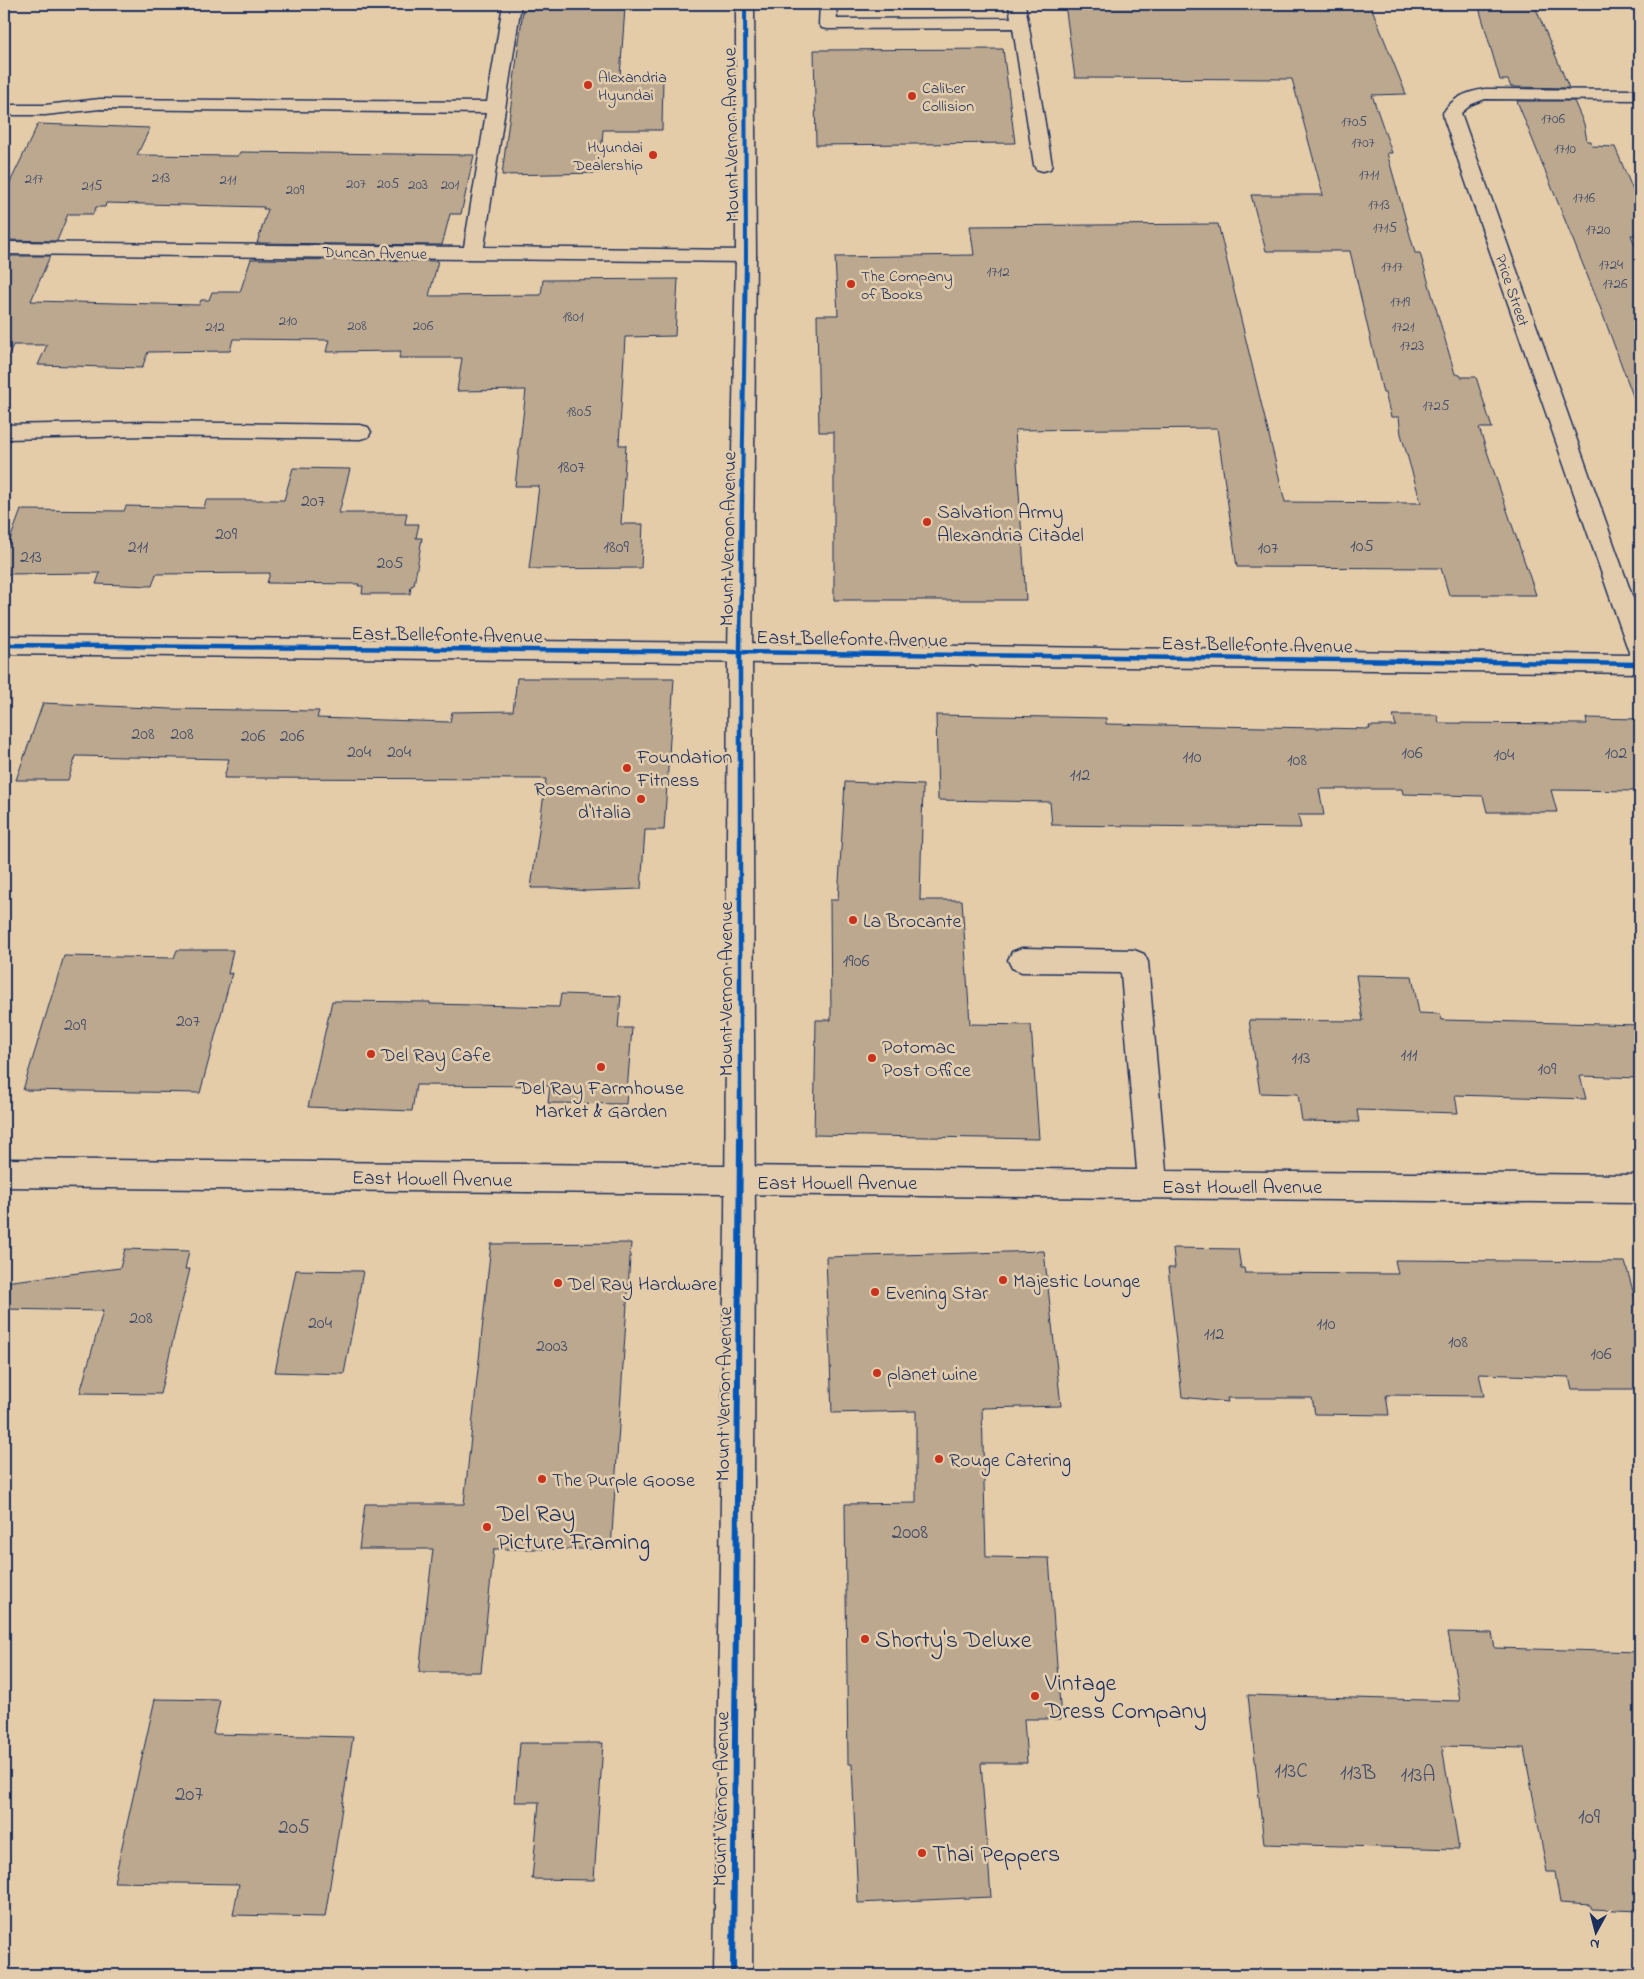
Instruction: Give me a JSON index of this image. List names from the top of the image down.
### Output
{
  "streets": {
    "street": [
      "Mount Vernon Avenue",
      "Duncan Avenue",
      "Price Street",
      "East Bellefonte Avenue",
      "East Howell Avenue"
    ]
  },
  "crossings": [
    ["Mount Vernon Avenue", "Duncan Avenue"],
    ["Mount Vernon Avenue", "East Bellefonte Avenue"],
    ["Mount Vernon Avenue", "East Howell Avenue"]
  ],
  "places": [
    "Alexandria Hyundai",
    "Caliber Collision",
    "Hyundai Dealership",
    "The Company of Books",
    "Salvation Army Alexandria Citadel",
    "Foundation Fitness",
    "Rosemarino d'Italia",
    "La Brocante",
    "Del Ray Cafe",
    "Potomac Post Office",
    "Del Ray Farmhouse Market & Garden",
    "Majestic Lounge",
    "Del Ray Hardware",
    "Evening Star",
    "planet wine",
    "Rouge Catering",
    "The Purple Goose",
    "Del Ray Picture Framing",
    "Shorty's Deluxe",
    "Vintage Dress Company",
    "Thai Peppers"
  ],
  "house_numbers": [
    "1706",
    "1705",
    "1707",
    "1710",
    "1711",
    "213",
    "217",
    "211",
    "207",
    "205",
    "203",
    "201",
    "215",
    "209",
    "1716",
    "1713",
    "1715",
    "1720",
    "1724",
    "1717",
    "1712",
    "1726",
    "1719",
    "1801",
    "210",
    "208",
    "206",
    "212",
    "1721",
    "1723",
    "1725",
    "1805",
    "1807",
    "207",
    "209",
    "105",
    "211",
    "1809",
    "107",
    "213",
    "205",
    "208",
    "208",
    "206",
    "206",
    "204",
    "204",
    "106",
    "102",
    "104",
    "110",
    "108",
    "112",
    "1906",
    "207",
    "209",
    "111",
    "113",
    "109",
    "208",
    "204",
    "110",
    "112",
    "108",
    "2003",
    "106",
    "2008",
    "113C",
    "113B",
    "113A",
    "207",
    "109",
    "205"
  ],
  "north": "bottom"
}
